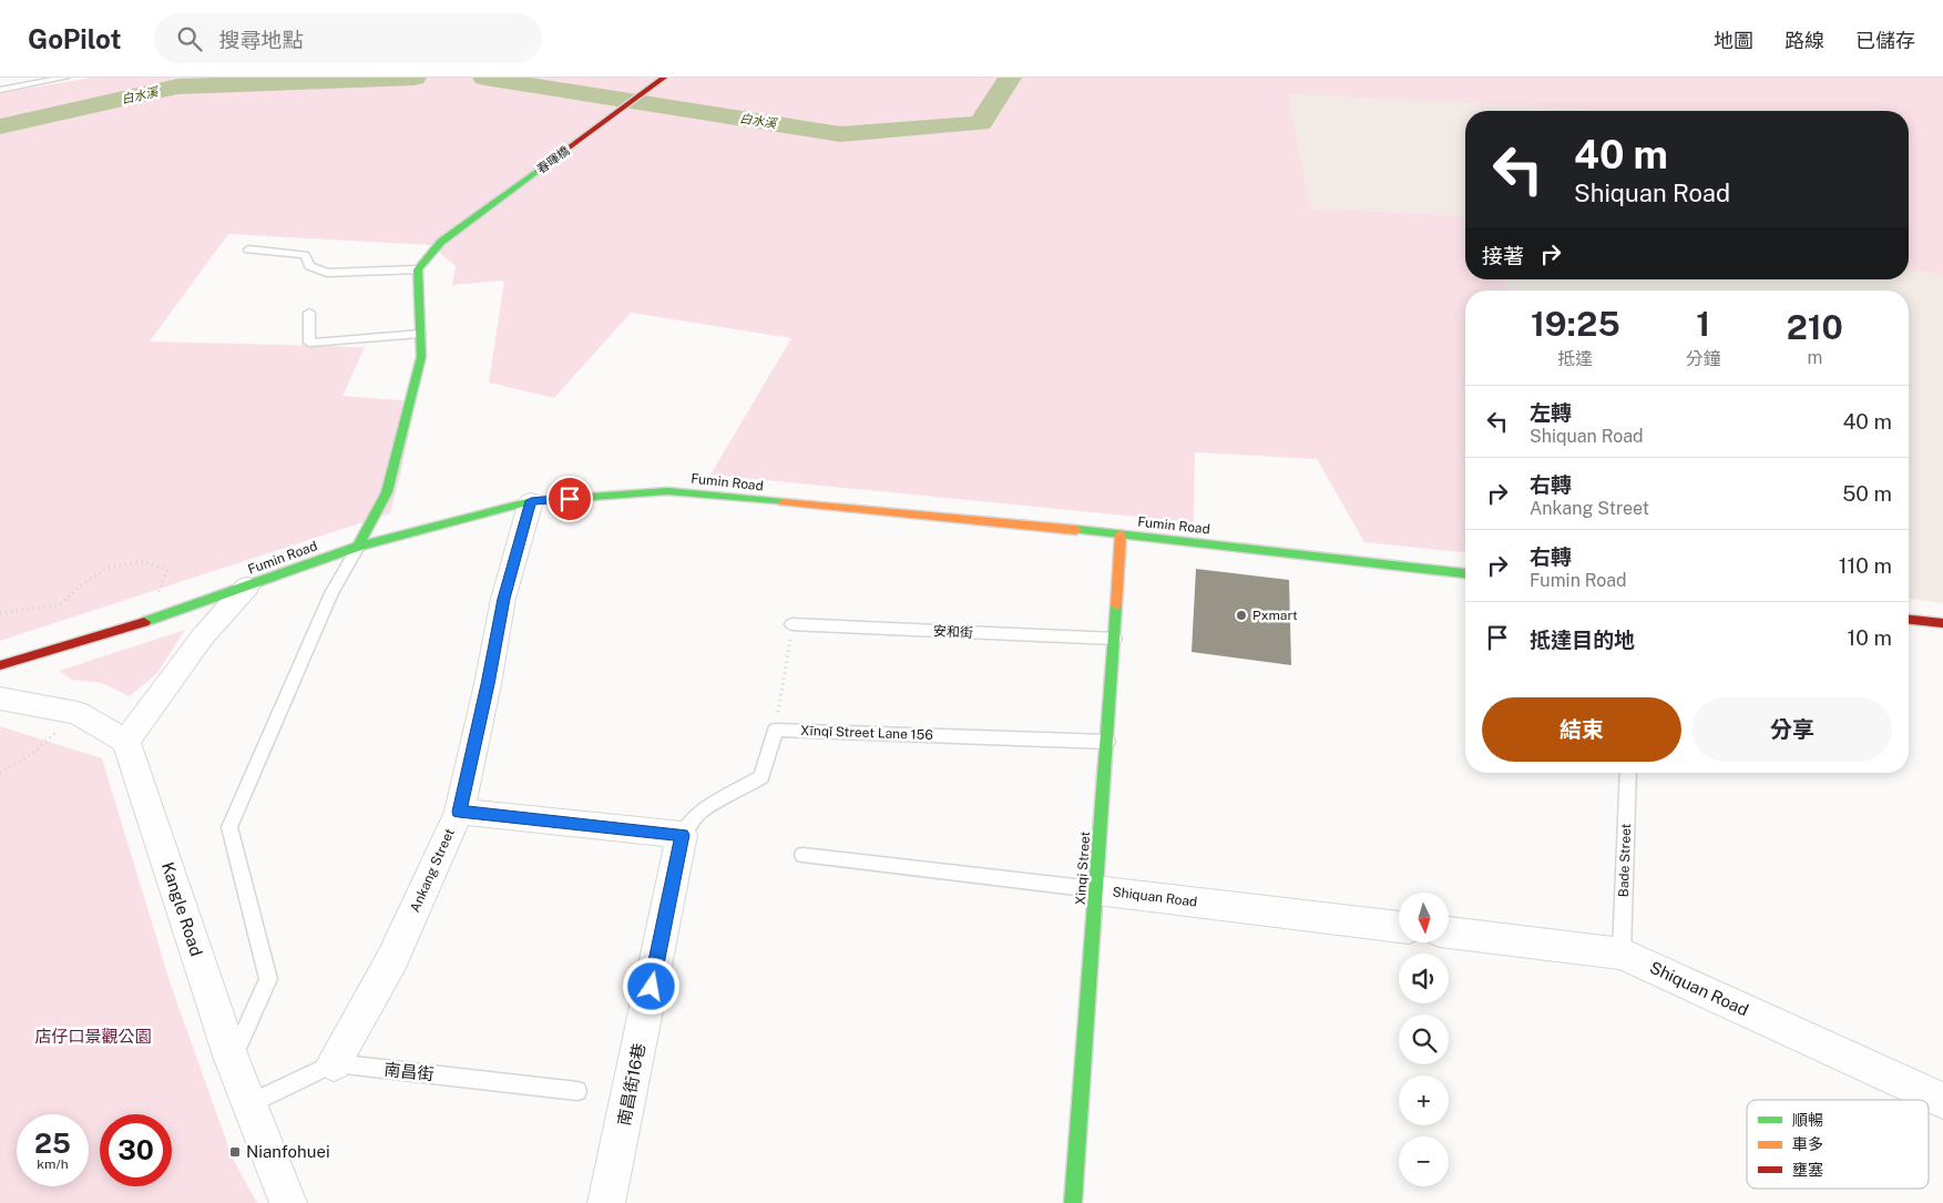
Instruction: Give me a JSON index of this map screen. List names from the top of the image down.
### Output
{
  "streets": {
    "street": [
      "春暉橋",
      "Fumin Road",
      "Xinqi Street",
      "Ankang Street",
      "Shiquan Road",
      "Kangle Road",
      "南昌街16巷"
    ],
    "lane": [
      "安和街",
      "Xīnqǐ Street Lane 156",
      "Bade Street",
      "南昌街"
    ]
  },
  "crossings": [
    ["Fumin Road", "Xinqi Street"],
    ["Fumin Road", "Ankang Street"],
    ["安和街", "Xinqi Street"],
    ["Xīnqǐ Street Lane 156", "Xinqi Street"],
    ["Bade Street", "Shiquan Road"],
    ["Xinqi Street", "Shiquan Road"],
    ["Ankang Street", "南昌街"]
  ],
  "water": ["白水溪"],
  "parks": ["店仔口景觀公園"],
  "places": {
    "other": ["Pxmart"],
    "transit": ["Nianfohuei"]
  },
  "legend": ["順暢", "車多", "壅塞"],
  "north": "bottom",
  "page": {
    "header": "GoPilot",
    "search": "搜尋地點",
    "nav": ["地圖", "路線", "已儲存"],
    "turn": ["40 m", "Shiquan Road"],
    "then": "接著",
    "eta": [
      "19:25",
      "抵達",
      "1",
      "分鐘",
      "210",
      "m"
    ],
    "list": [
      {
        "name": "左轉",
        "note": "Shiquan Road",
        "value": "40 m"
      },
      {
        "name": "右轉",
        "note": "Ankang Street",
        "value": "50 m"
      },
      {
        "name": "右轉",
        "note": "Fumin Road",
        "value": "110 m"
      },
      {
        "name": "抵達目的地",
        "value": "10 m"
      }
    ],
    "buttons": ["結束", "分享"],
    "map_buttons": ["+", "−"],
    "speed": "25 km/h",
    "limit": "30"
  }
}
